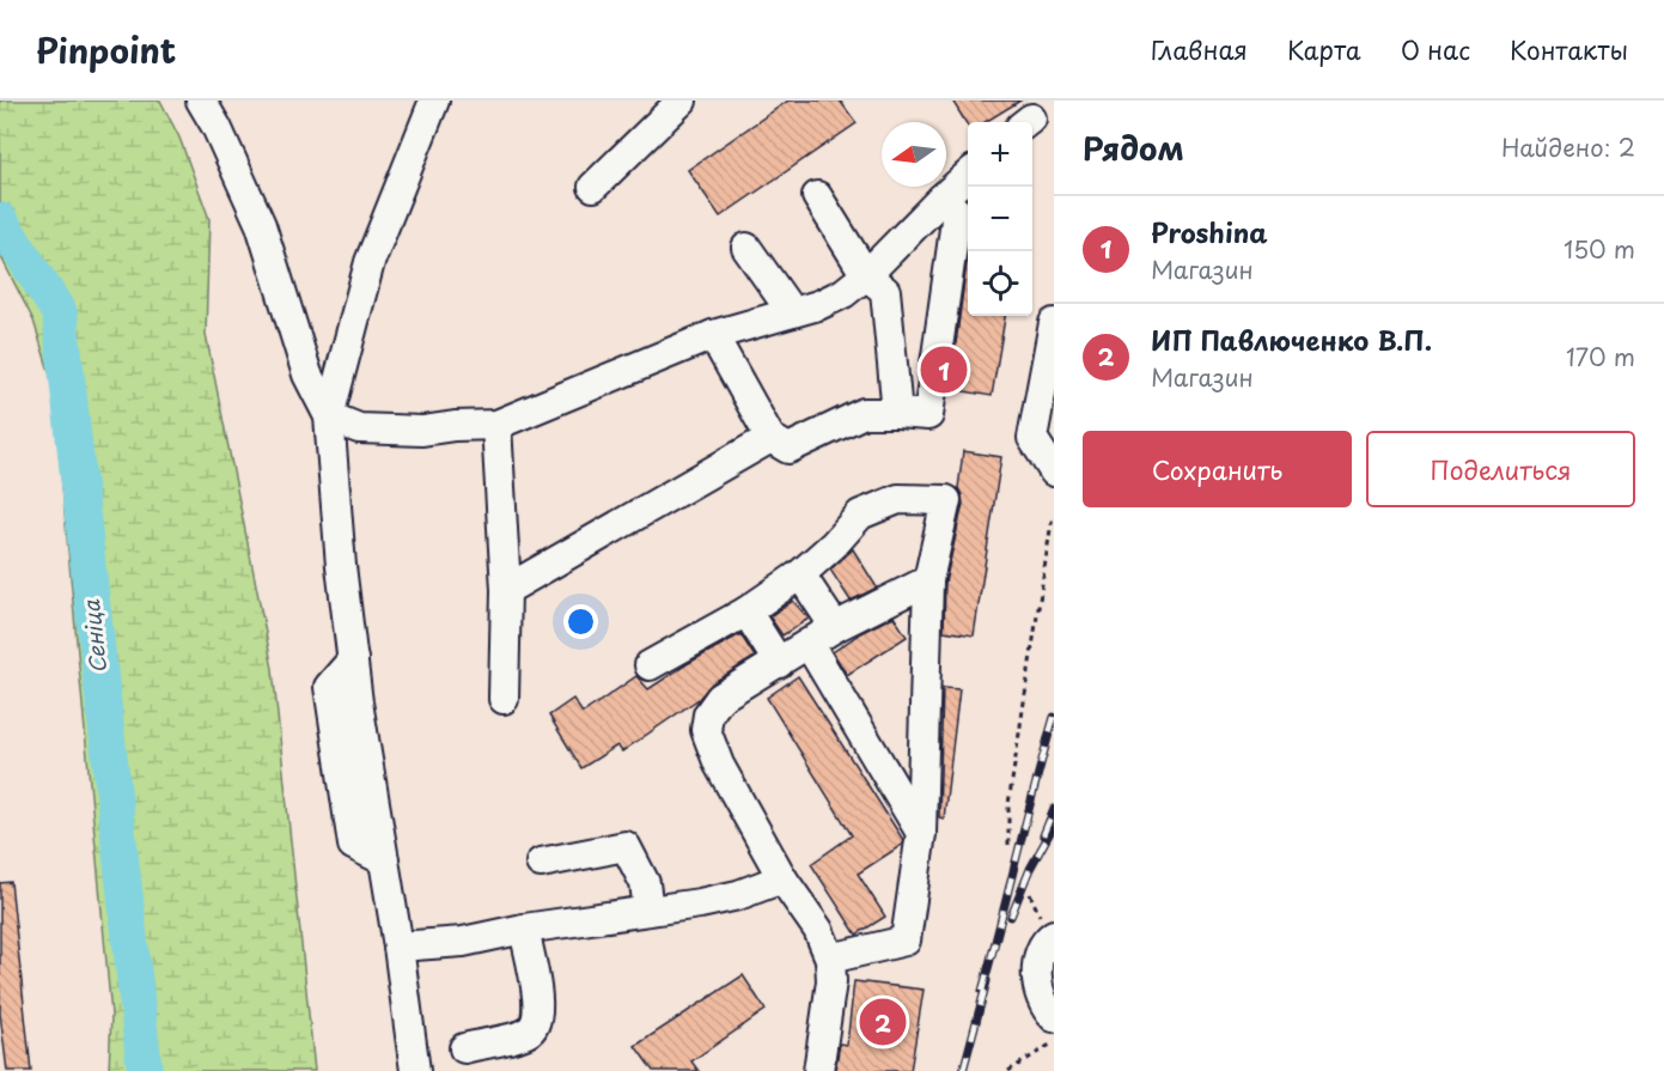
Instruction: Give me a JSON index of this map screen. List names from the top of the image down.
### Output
{
  "water": ["Сеніца"],
  "north": "left",
  "page": {
    "header": "Pinpoint",
    "nav": [
      "Главная",
      "Карта",
      "О нас",
      "Контакты"
    ],
    "heading": ["Рядом", "Найдено: 2"],
    "map_buttons": ["+", "−"],
    "list": [
      {
        "mark": "1",
        "name": "Proshina",
        "note": "Магазин",
        "value": "150 m"
      },
      {
        "mark": "2",
        "name": "ИП Павлюченко В.П.",
        "note": "Магазин",
        "value": "170 m"
      }
    ],
    "pins": ["1", "2"],
    "buttons": ["Сохранить", "Поделиться"]
  }
}
